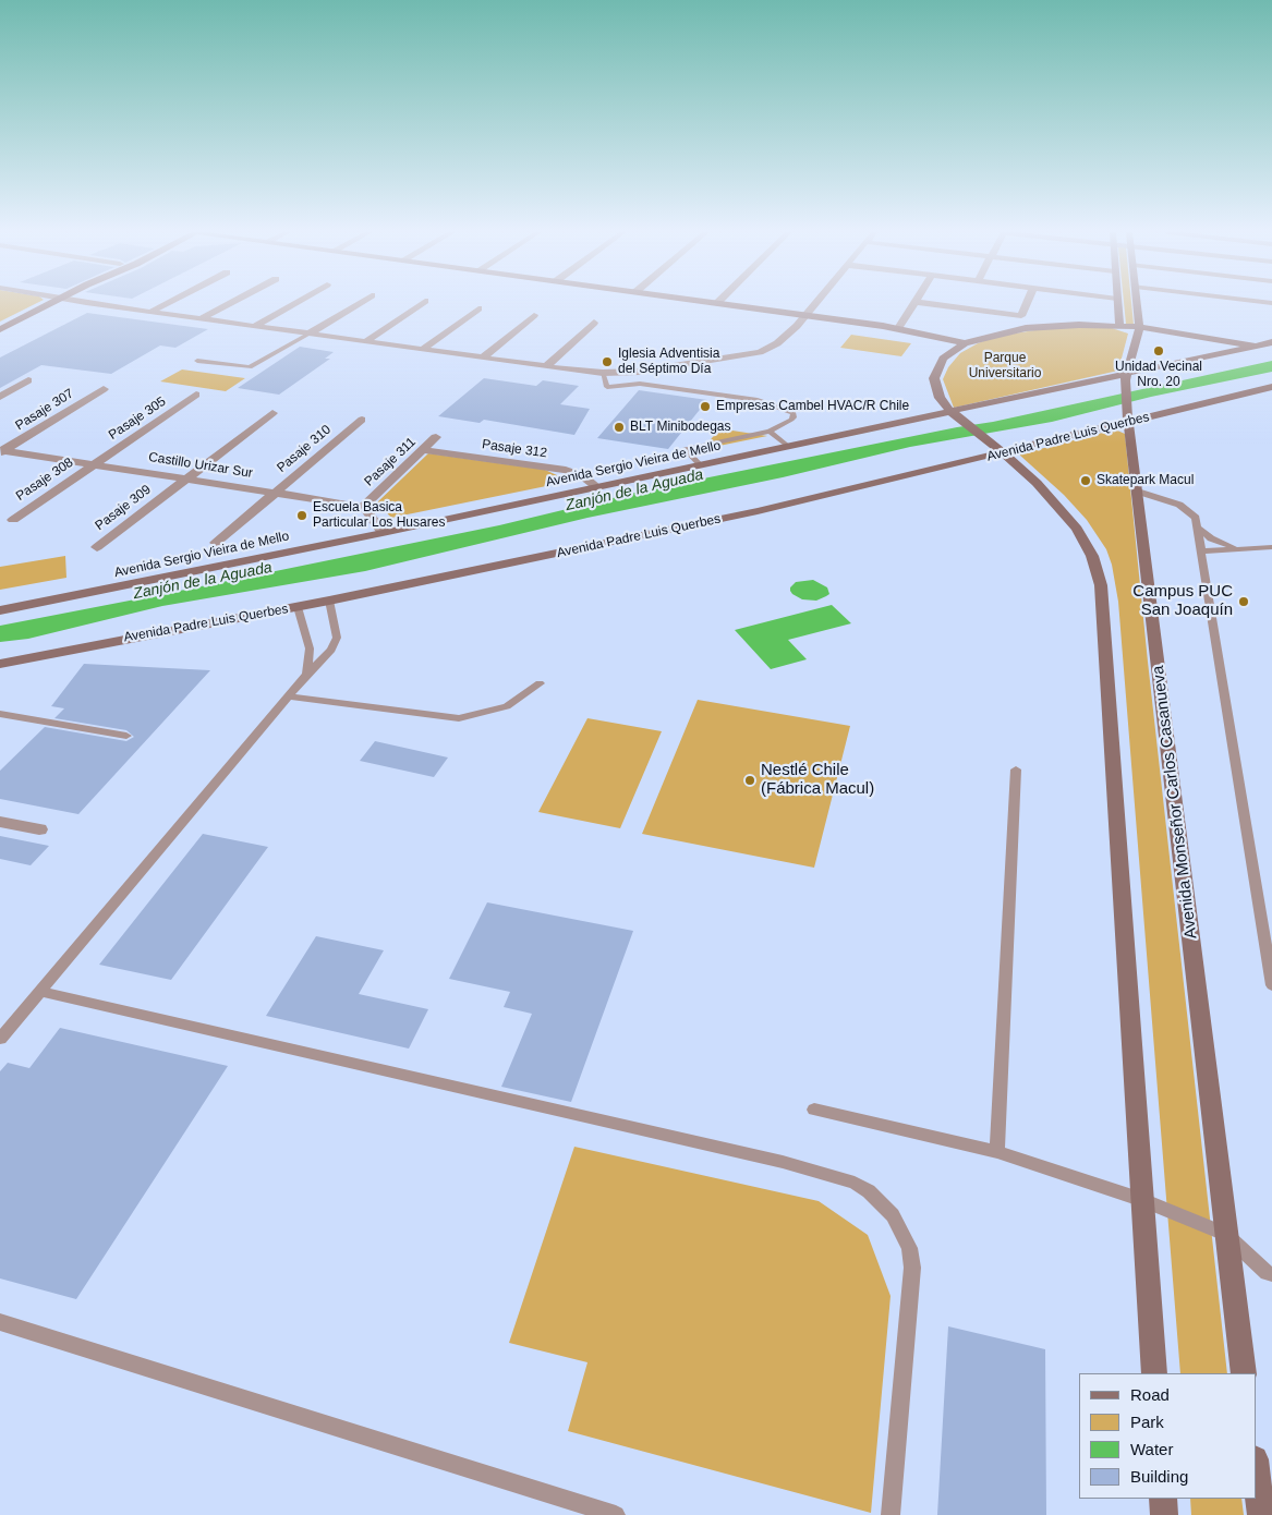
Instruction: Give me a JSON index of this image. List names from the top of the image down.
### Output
{
  "streets": {
    "main road": ["Avenida Padre Luis Querbes", "Avenida Sergio Vieira de Mello", "Avenida Monseñor Carlos Casanueva"],
    "street": [
      "Pasaje 307",
      "Pasaje 305",
      "Pasaje 310",
      "Pasaje 312",
      "Pasaje 311",
      "Castillo Urizar Sur",
      "Pasaje 308",
      "Pasaje 309"
    ]
  },
  "crossings": [
    ["Pasaje 307", "Castillo Urizar Sur"],
    ["Pasaje 305", "Castillo Urizar Sur"],
    ["Pasaje 305", "Pasaje 308"],
    ["Avenida Padre Luis Querbes", "Avenida Monseñor Carlos Casanueva"],
    ["Pasaje 310", "Castillo Urizar Sur"],
    ["Pasaje 312", "Pasaje 311"],
    ["Pasaje 312", "Avenida Sergio Vieira de Mello"],
    ["Pasaje 311", "Castillo Urizar Sur"],
    ["Avenida Sergio Vieira de Mello", "Avenida Monseñor Carlos Casanueva"],
    ["Castillo Urizar Sur", "Pasaje 308"],
    ["Castillo Urizar Sur", "Pasaje 309"]
  ],
  "water": ["Zanjón de la Aguada"],
  "parks": ["Parque Universitario"],
  "places": [
    "Unidad Vecinal Nro. 20",
    "Iglesia Adventisia del Séptimo Día",
    "Empresas Cambel HVAC/R Chile",
    "BLT Minibodegas",
    "Skatepark Macul",
    "Escuela Basica Particular Los Husares",
    "Campus PUC San Joaquín",
    "Nestlé Chile (Fábrica Macul)"
  ],
  "legend": [
    "Road",
    "Park",
    "Water",
    "Building"
  ]
}
